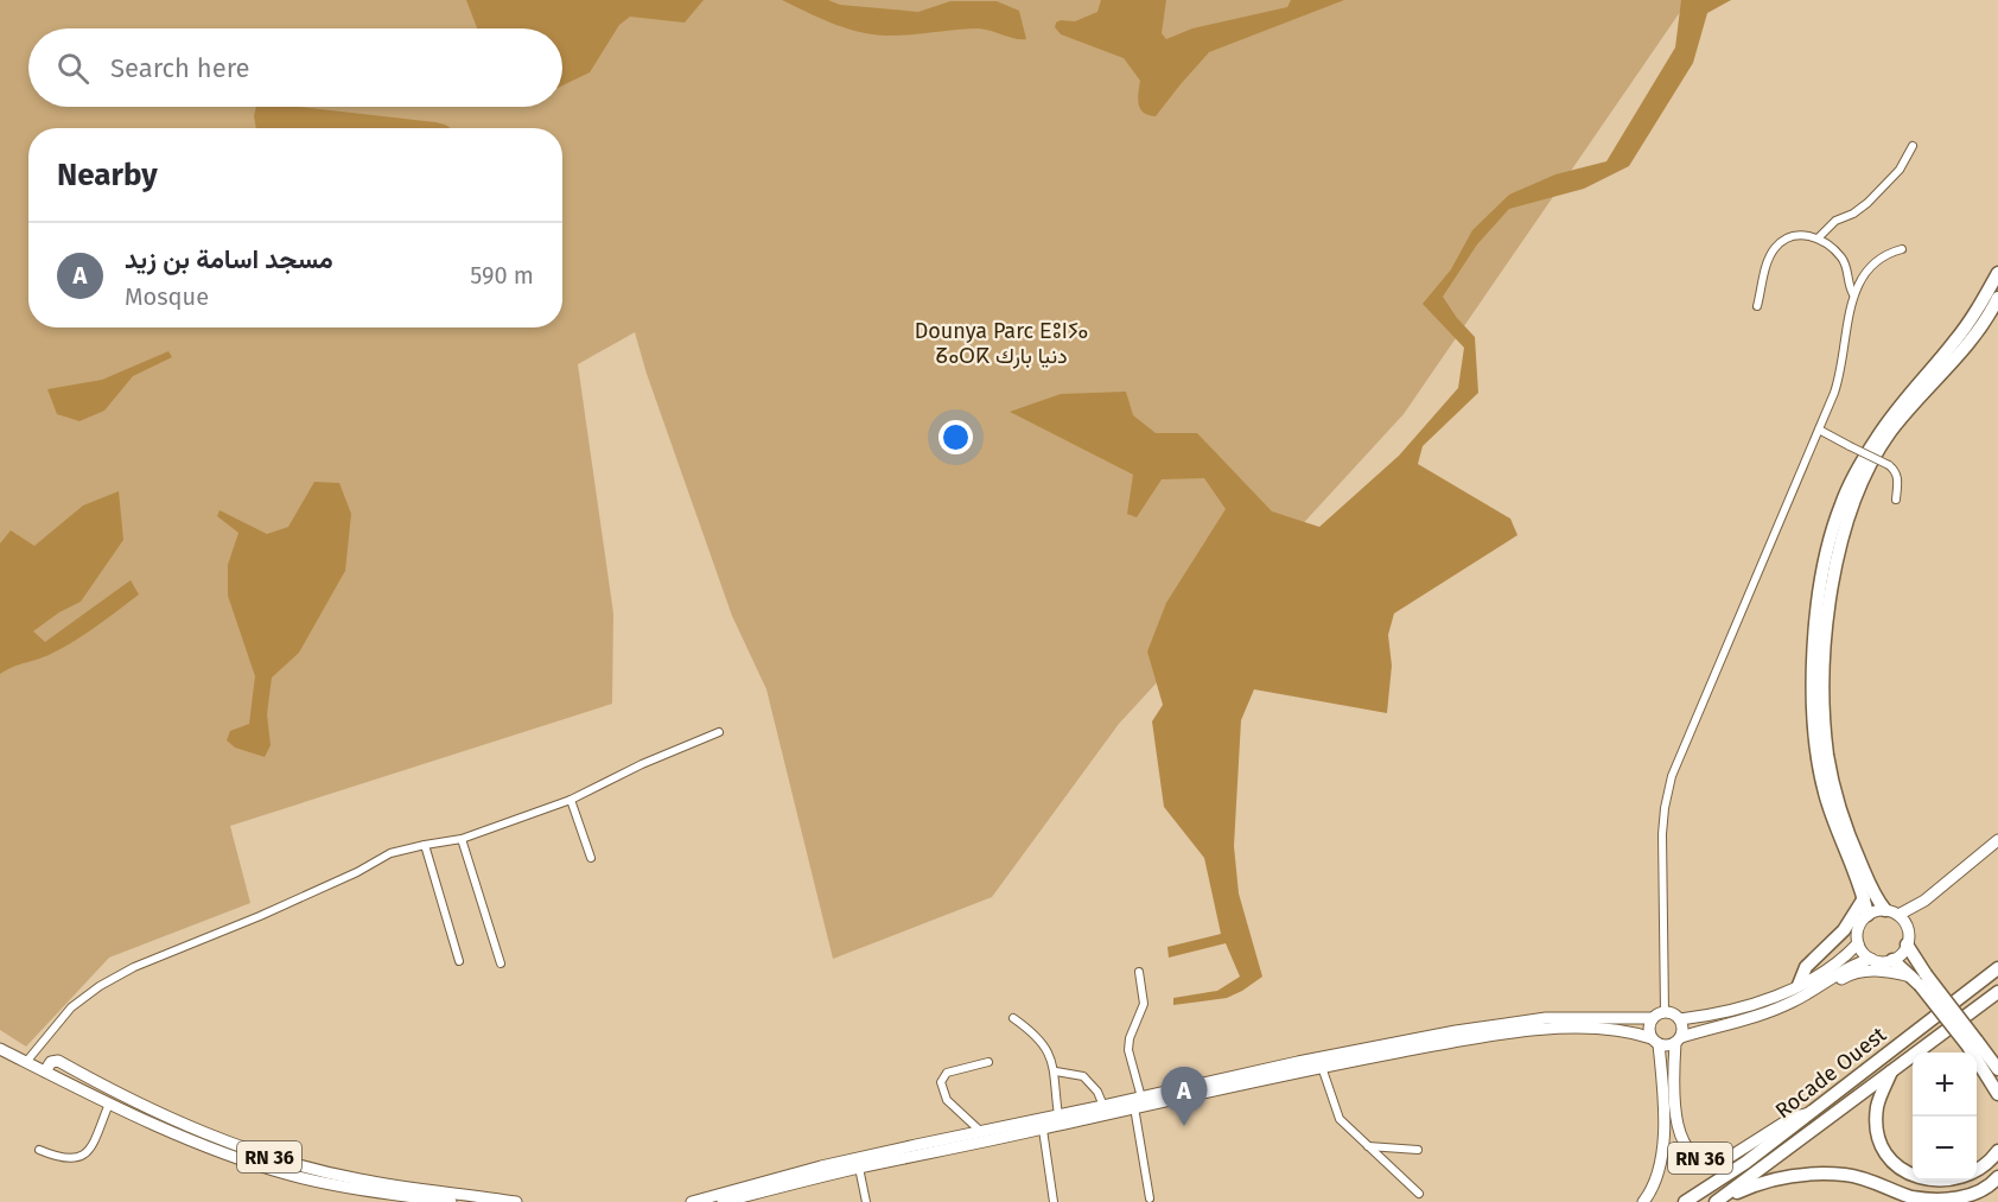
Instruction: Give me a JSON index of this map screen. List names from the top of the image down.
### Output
{
  "streets": {
    "highway": ["Rocade Ouest"],
    "main road": ["RN 36"]
  },
  "crossings": [
    ["Rocade Ouest", "RN 36"]
  ],
  "parks": ["Dounya Parc ⴹⵓⵏⵢⴰ ⵒⴰⵔⴽ دنيا بارك"],
  "page": {
    "search": "Search here",
    "heading": "Nearby",
    "list": [
      {
        "mark": "A",
        "name": "مسجد اسامة بن زيد",
        "note": "Mosque",
        "value": "590 m"
      }
    ],
    "map_buttons": ["+", "−"],
    "pins": "A"
  }
}
